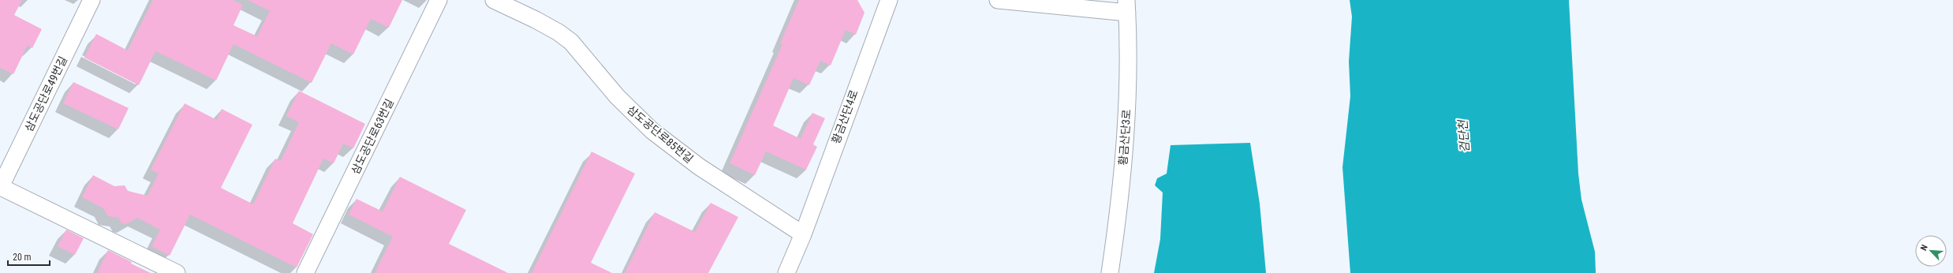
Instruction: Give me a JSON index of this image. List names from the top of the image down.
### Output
{
  "streets": {
    "street": [
      "삼도공단로49번길",
      "황금산단4로",
      "삼도공단로85번길",
      "삼도공단로63번길",
      "황금산단3로"
    ]
  },
  "crossings": [
    ["황금산단4로", "삼도공단로85번길"]
  ],
  "water": ["검단천"],
  "scale_bar": "20 m",
  "north": "top left"
}
